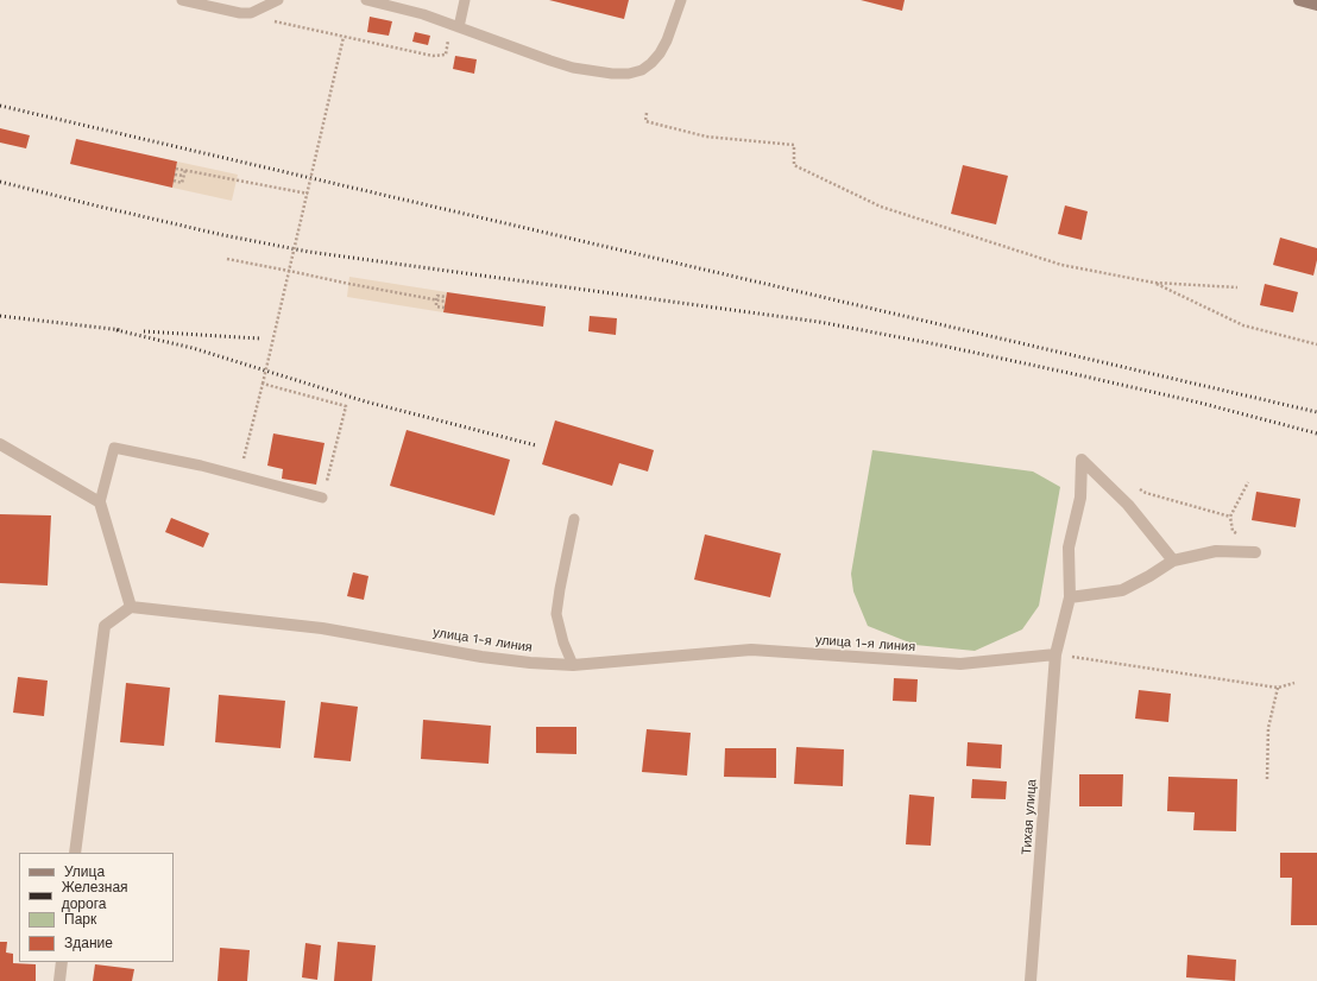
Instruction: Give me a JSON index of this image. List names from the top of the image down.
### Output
{
  "streets": {
    "street": ["улица 1-я линия", "Тихая улица"]
  },
  "crossings": [
    ["улица 1-я линия", "Тихая улица"]
  ],
  "legend": [
    "Улица",
    "Железная дорога",
    "Парк",
    "Здание"
  ]
}
